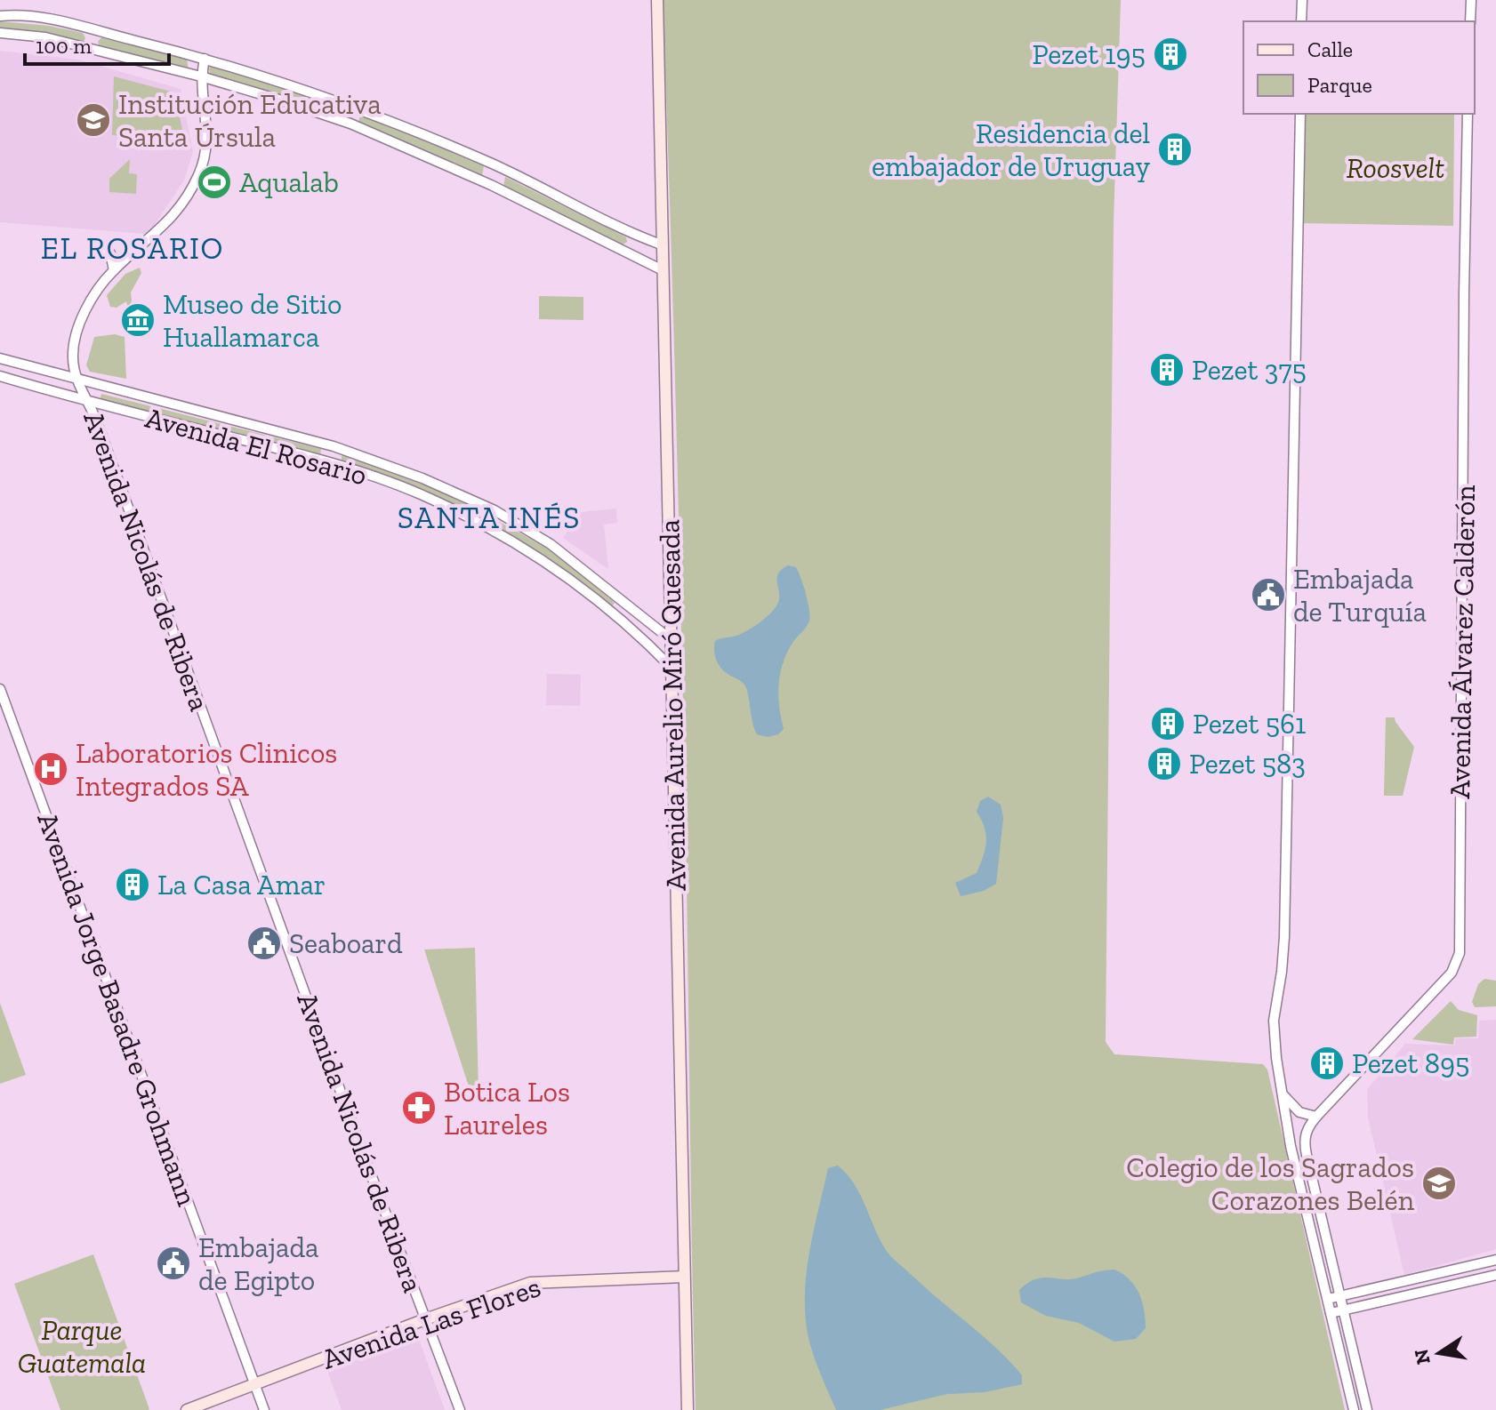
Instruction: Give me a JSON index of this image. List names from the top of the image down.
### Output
{
  "streets": {
    "main road": ["Avenida Aurelio Miró Quesada", "Avenida Las Flores"],
    "street": [
      "Avenida El Rosario",
      "Avenida Nicolás de Ribera",
      "Avenida Álvarez Calderón",
      "Avenida Jorge Basadre Grohmann"
    ]
  },
  "crossings": [
    ["Avenida El Rosario", "Avenida Nicolás de Ribera"],
    ["Avenida El Rosario", "Avenida Aurelio Miró Quesada"],
    ["Avenida Nicolás de Ribera", "Avenida Las Flores"],
    ["Avenida Aurelio Miró Quesada", "Avenida Las Flores"],
    ["Avenida Jorge Basadre Grohmann", "Avenida Las Flores"]
  ],
  "districts": ["EL ROSARIO", "SANTA INÉS"],
  "parks": ["Roosvelt", "Parque Guatemala"],
  "places": {
    "building": [
      "Pezet 195",
      "Residencia del embajador de Uruguay",
      "Pezet 375",
      "Pezet 561",
      "Pezet 583",
      "La Casa Amar",
      "Pezet 895"
    ],
    "school or university": ["Institución Educativa Santa Úrsula", "Colegio de los Sagrados Corazones Belén"],
    "sports": ["Aqualab"],
    "museum": ["Museo de Sitio Huallamarca"],
    "public building": ["Embajada de Turquía", "Seaboard", "Embajada de Egipto"],
    "hospital": ["Laboratorios Clinicos Integrados SA"],
    "pharmacy": ["Botica Los Laureles"]
  },
  "legend": ["Calle", "Parque"],
  "scale_bar": "100 m",
  "north": "left"
}
